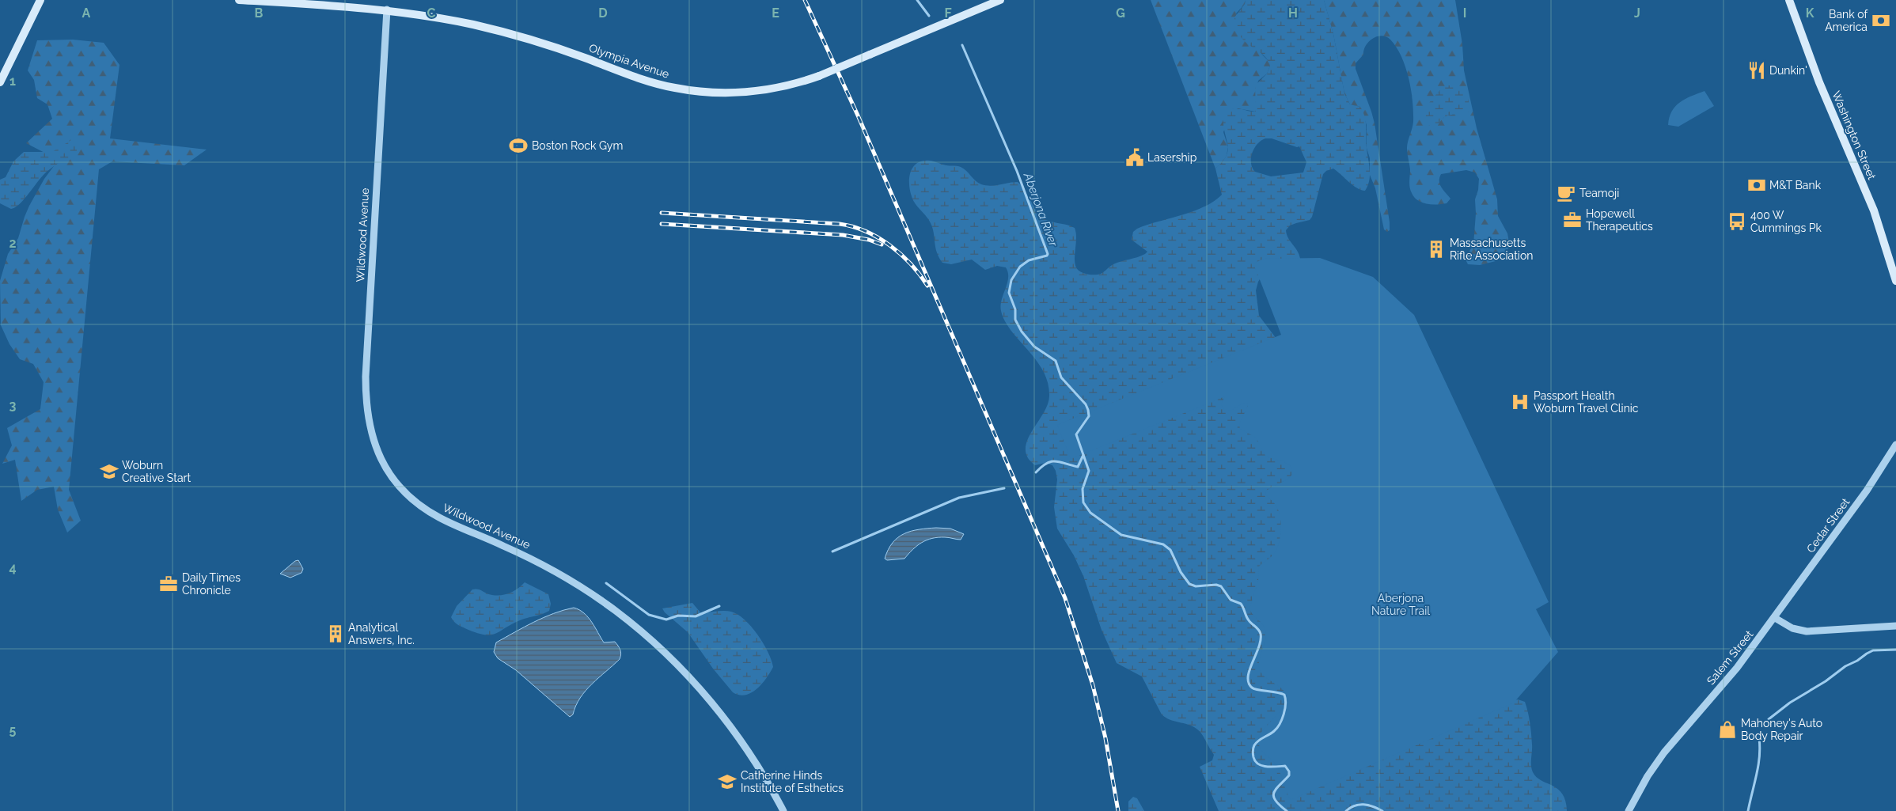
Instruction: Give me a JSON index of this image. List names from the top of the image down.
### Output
{
  "streets": {
    "main road": ["Olympia Avenue", "Washington Street"],
    "street": ["Wildwood Avenue", "Cedar Street", "Salem Street"]
  },
  "crossings": [
    ["Olympia Avenue", "Wildwood Avenue"],
    ["Cedar Street", "Salem Street"]
  ],
  "water": ["Aberjona River"],
  "parks": ["Aberjona Nature Trail"],
  "places": {
    "bank": ["Bank of America", "M&T Bank"],
    "restaurant": ["Dunkin'"],
    "sports": ["Boston Rock Gym"],
    "public building": ["Lasership"],
    "cafe": ["Teamoji"],
    "office": ["Hopewell Therapeutics", "Daily Times Chronicle"],
    "bus stop": ["400 W Cummings Pk"],
    "building": ["Massachusetts Rifle Association", "Analytical Answers, Inc."],
    "hospital": ["Passport Health Woburn Travel Clinic"],
    "school or university": ["Woburn Creative Start", "Catherine Hinds Institute of Esthetics"],
    "shop": ["Mahoney's Auto Body Repair"]
  },
  "grid": {
    "columns": [
      "A",
      "B",
      "C",
      "D",
      "E",
      "F",
      "G",
      "H",
      "I",
      "J",
      "K"
    ],
    "rows": [
      "1",
      "2",
      "3",
      "4",
      "5"
    ]
  }
}
